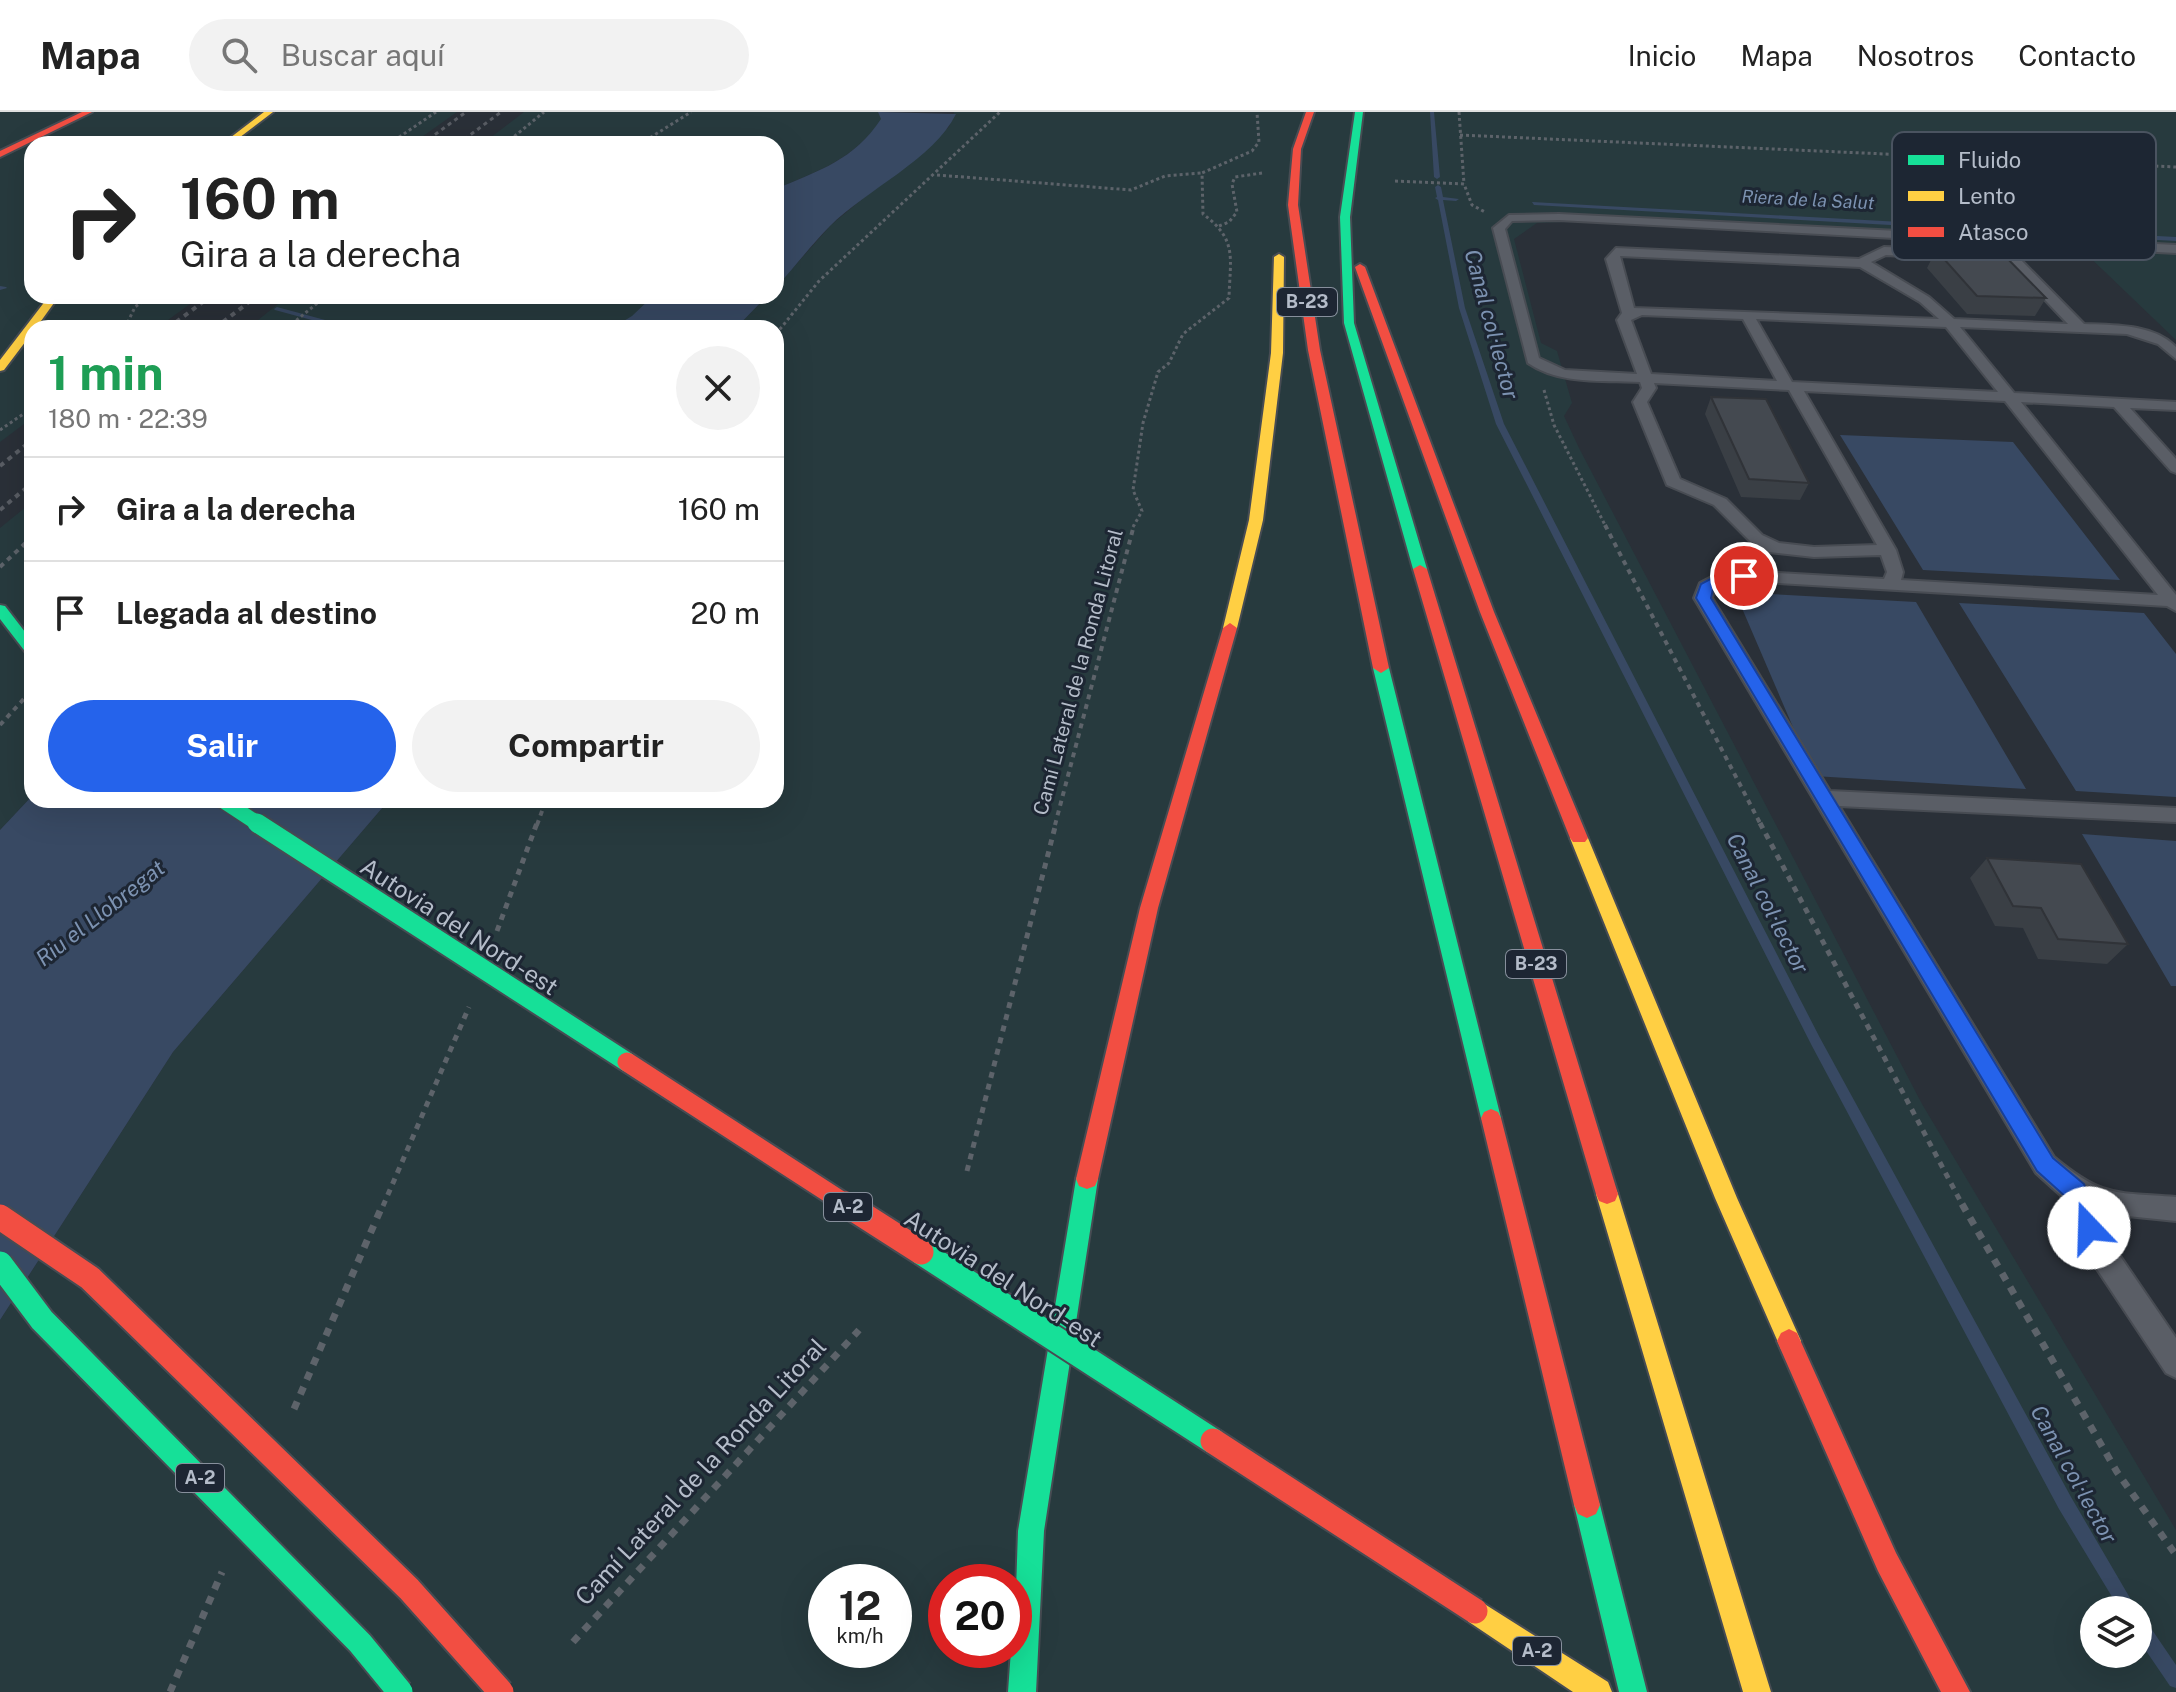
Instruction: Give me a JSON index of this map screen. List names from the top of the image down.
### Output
{
  "streets": {
    "highway": ["B-23", "Autovia del Nord-est", "A-2"],
    "path": ["Camí Lateral de la Ronda Litoral"]
  },
  "water": ["Riera de la Salut", "Canal col·lector", "Riu el Llobregat"],
  "legend": ["Fluido", "Lento", "Atasco"],
  "page": {
    "header": "Mapa",
    "search": "Buscar aquí",
    "nav": [
      "Inicio",
      "Mapa",
      "Nosotros",
      "Contacto"
    ],
    "turn": ["160 m", "Gira a la derecha"],
    "heading": ["1 min", "180 m · 22:39"],
    "list": [
      {
        "name": "Gira a la derecha",
        "value": "160 m"
      },
      {
        "name": "Llegada al destino",
        "value": "20 m"
      }
    ],
    "buttons": ["Salir", "Compartir"],
    "speed": "12 km/h",
    "limit": "20"
  }
}
